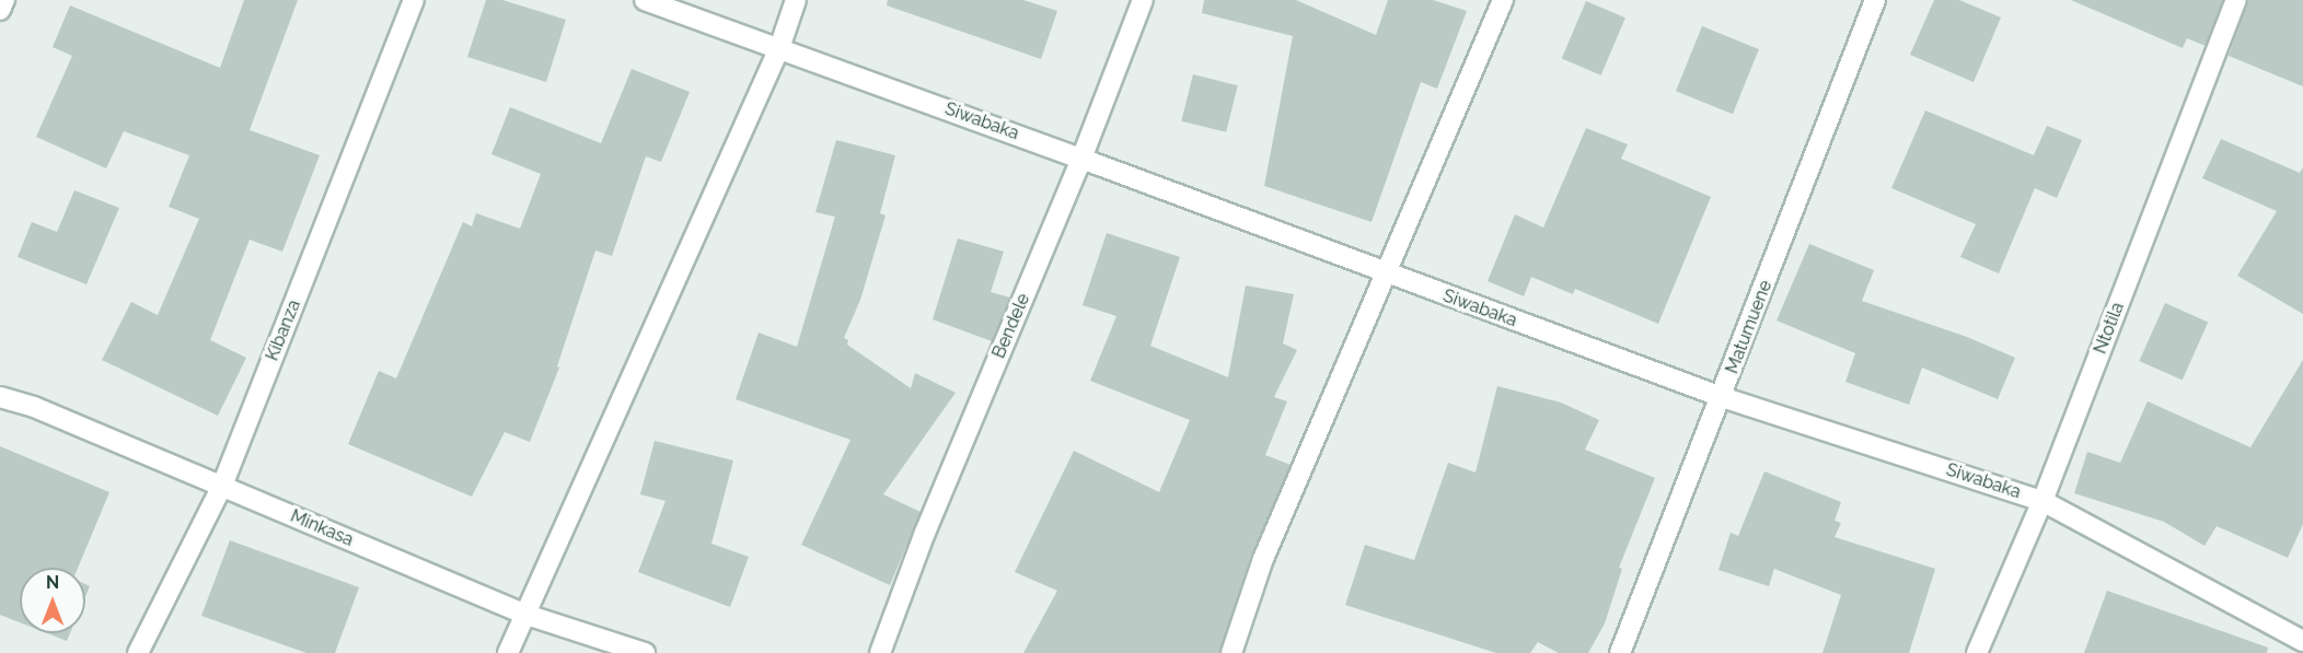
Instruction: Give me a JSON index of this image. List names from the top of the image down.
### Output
{
  "streets": {
    "street": [
      "Siwabaka",
      "Bendele",
      "Matumuene",
      "Ntotila",
      "Kibanza",
      "Minkasa"
    ]
  },
  "crossings": [
    ["Siwabaka", "Bendele"],
    ["Siwabaka", "Matumuene"],
    ["Siwabaka", "Ntotila"],
    ["Kibanza", "Minkasa"]
  ],
  "north": "top"
}
